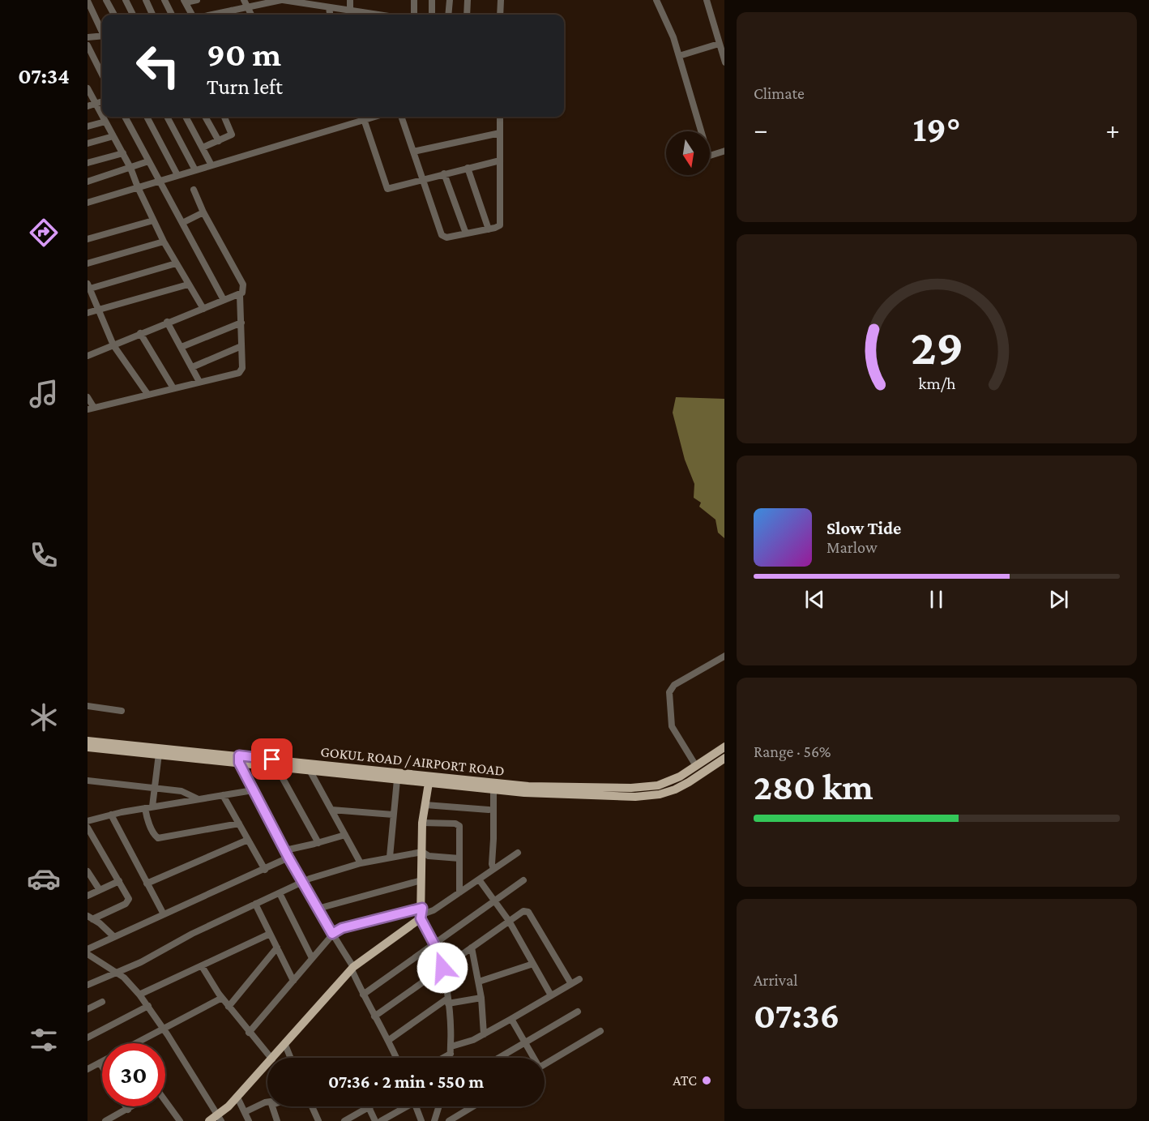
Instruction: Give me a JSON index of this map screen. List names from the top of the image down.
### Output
{
  "streets": {
    "main road": ["GOKUL ROAD / AIRPORT ROAD"]
  },
  "places": ["ATC"],
  "north": "bottom",
  "page": {
    "tabs": "07:34",
    "tile": [
      "Climate",
      ["Range · 56%", "280 km"],
      ["Arrival", "07:36"]
    ],
    "turn": ["90 m", "Turn left"],
    "heat": ["−", "19°", "+"],
    "song": ["Slow Tide", "Marlow"],
    "limit": "30",
    "trip": "07:36 · 2 min · 550 m",
    "gauge": ["29", "km/h"]
  }
}
